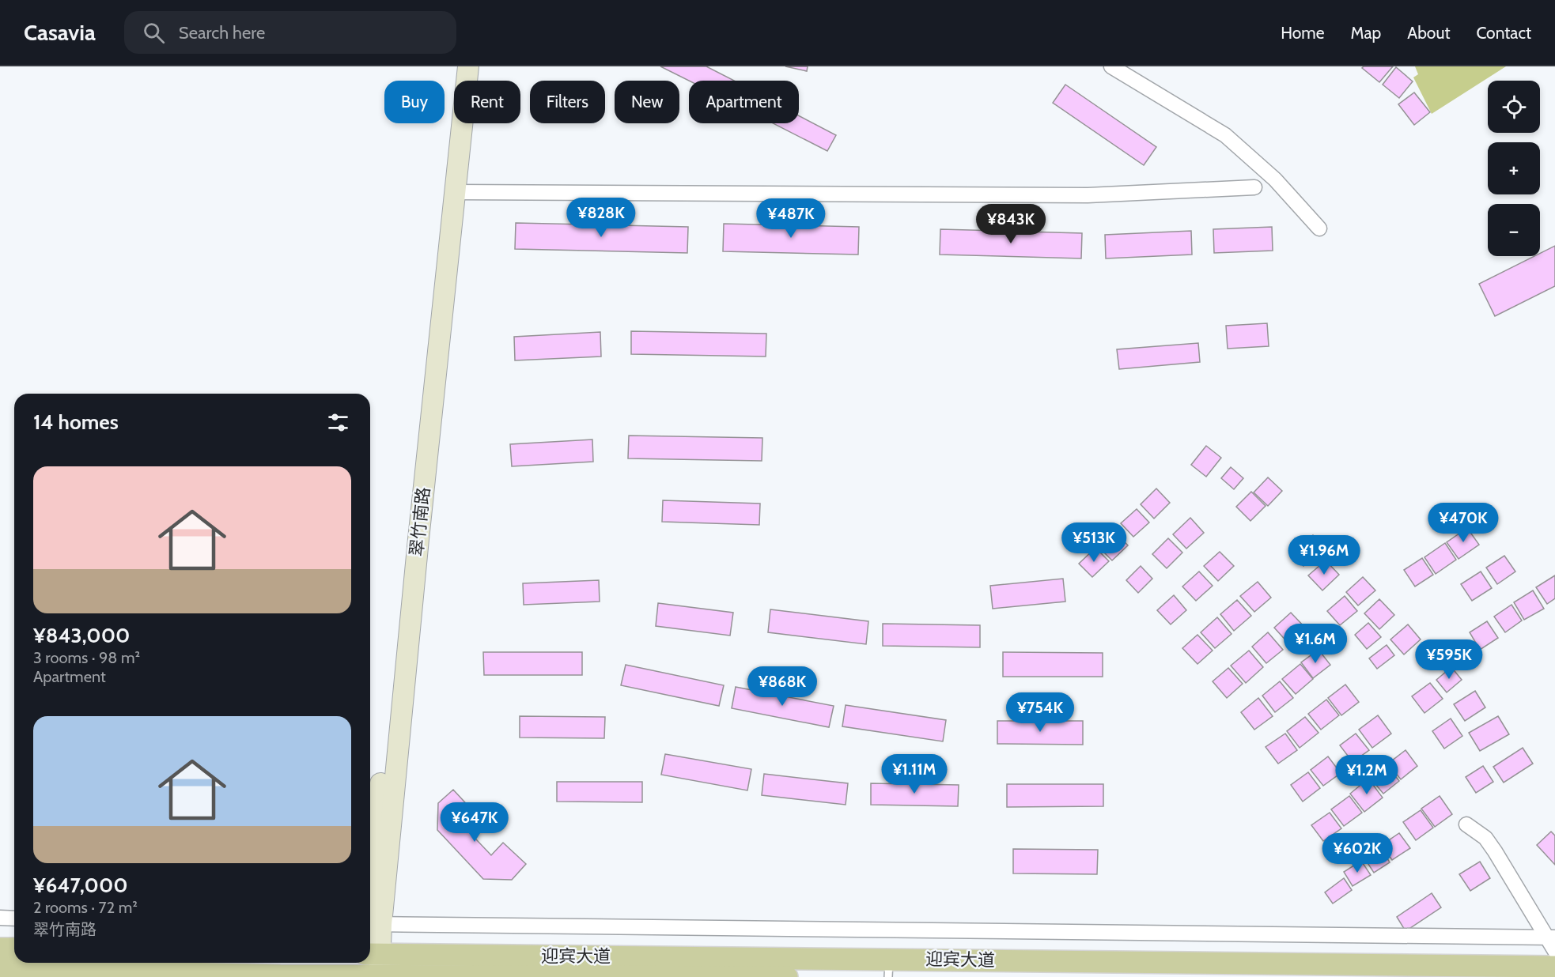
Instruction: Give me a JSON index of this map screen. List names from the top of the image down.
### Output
{
  "streets": {
    "main road": ["翠竹南路", "迎宾大道"]
  },
  "crossings": [
    ["翠竹南路", "迎宾大道"]
  ],
  "page": {
    "header": "Casavia",
    "search": "Search here",
    "nav": [
      "Home",
      "Map",
      "About",
      "Contact"
    ],
    "map_buttons": ["+", "−"],
    "chip": [
      "Buy",
      "Rent",
      "Filters",
      "New",
      "Apartment"
    ],
    "price": [
      "¥828K",
      "¥487K",
      "¥843K",
      "¥470K",
      "¥513K",
      "¥1.96M",
      "¥1.6M",
      "¥595K",
      "¥868K",
      "¥754K",
      "¥1.11M",
      "¥1.2M",
      "¥647K",
      "¥602K"
    ],
    "heading": "14 homes",
    "list": [
      {
        "name": "¥843,000",
        "note": "3 rooms · 98 m² · Apartment"
      },
      {
        "name": "¥647,000",
        "note": "2 rooms · 72 m² · 翠竹南路"
      }
    ]
  }
}
